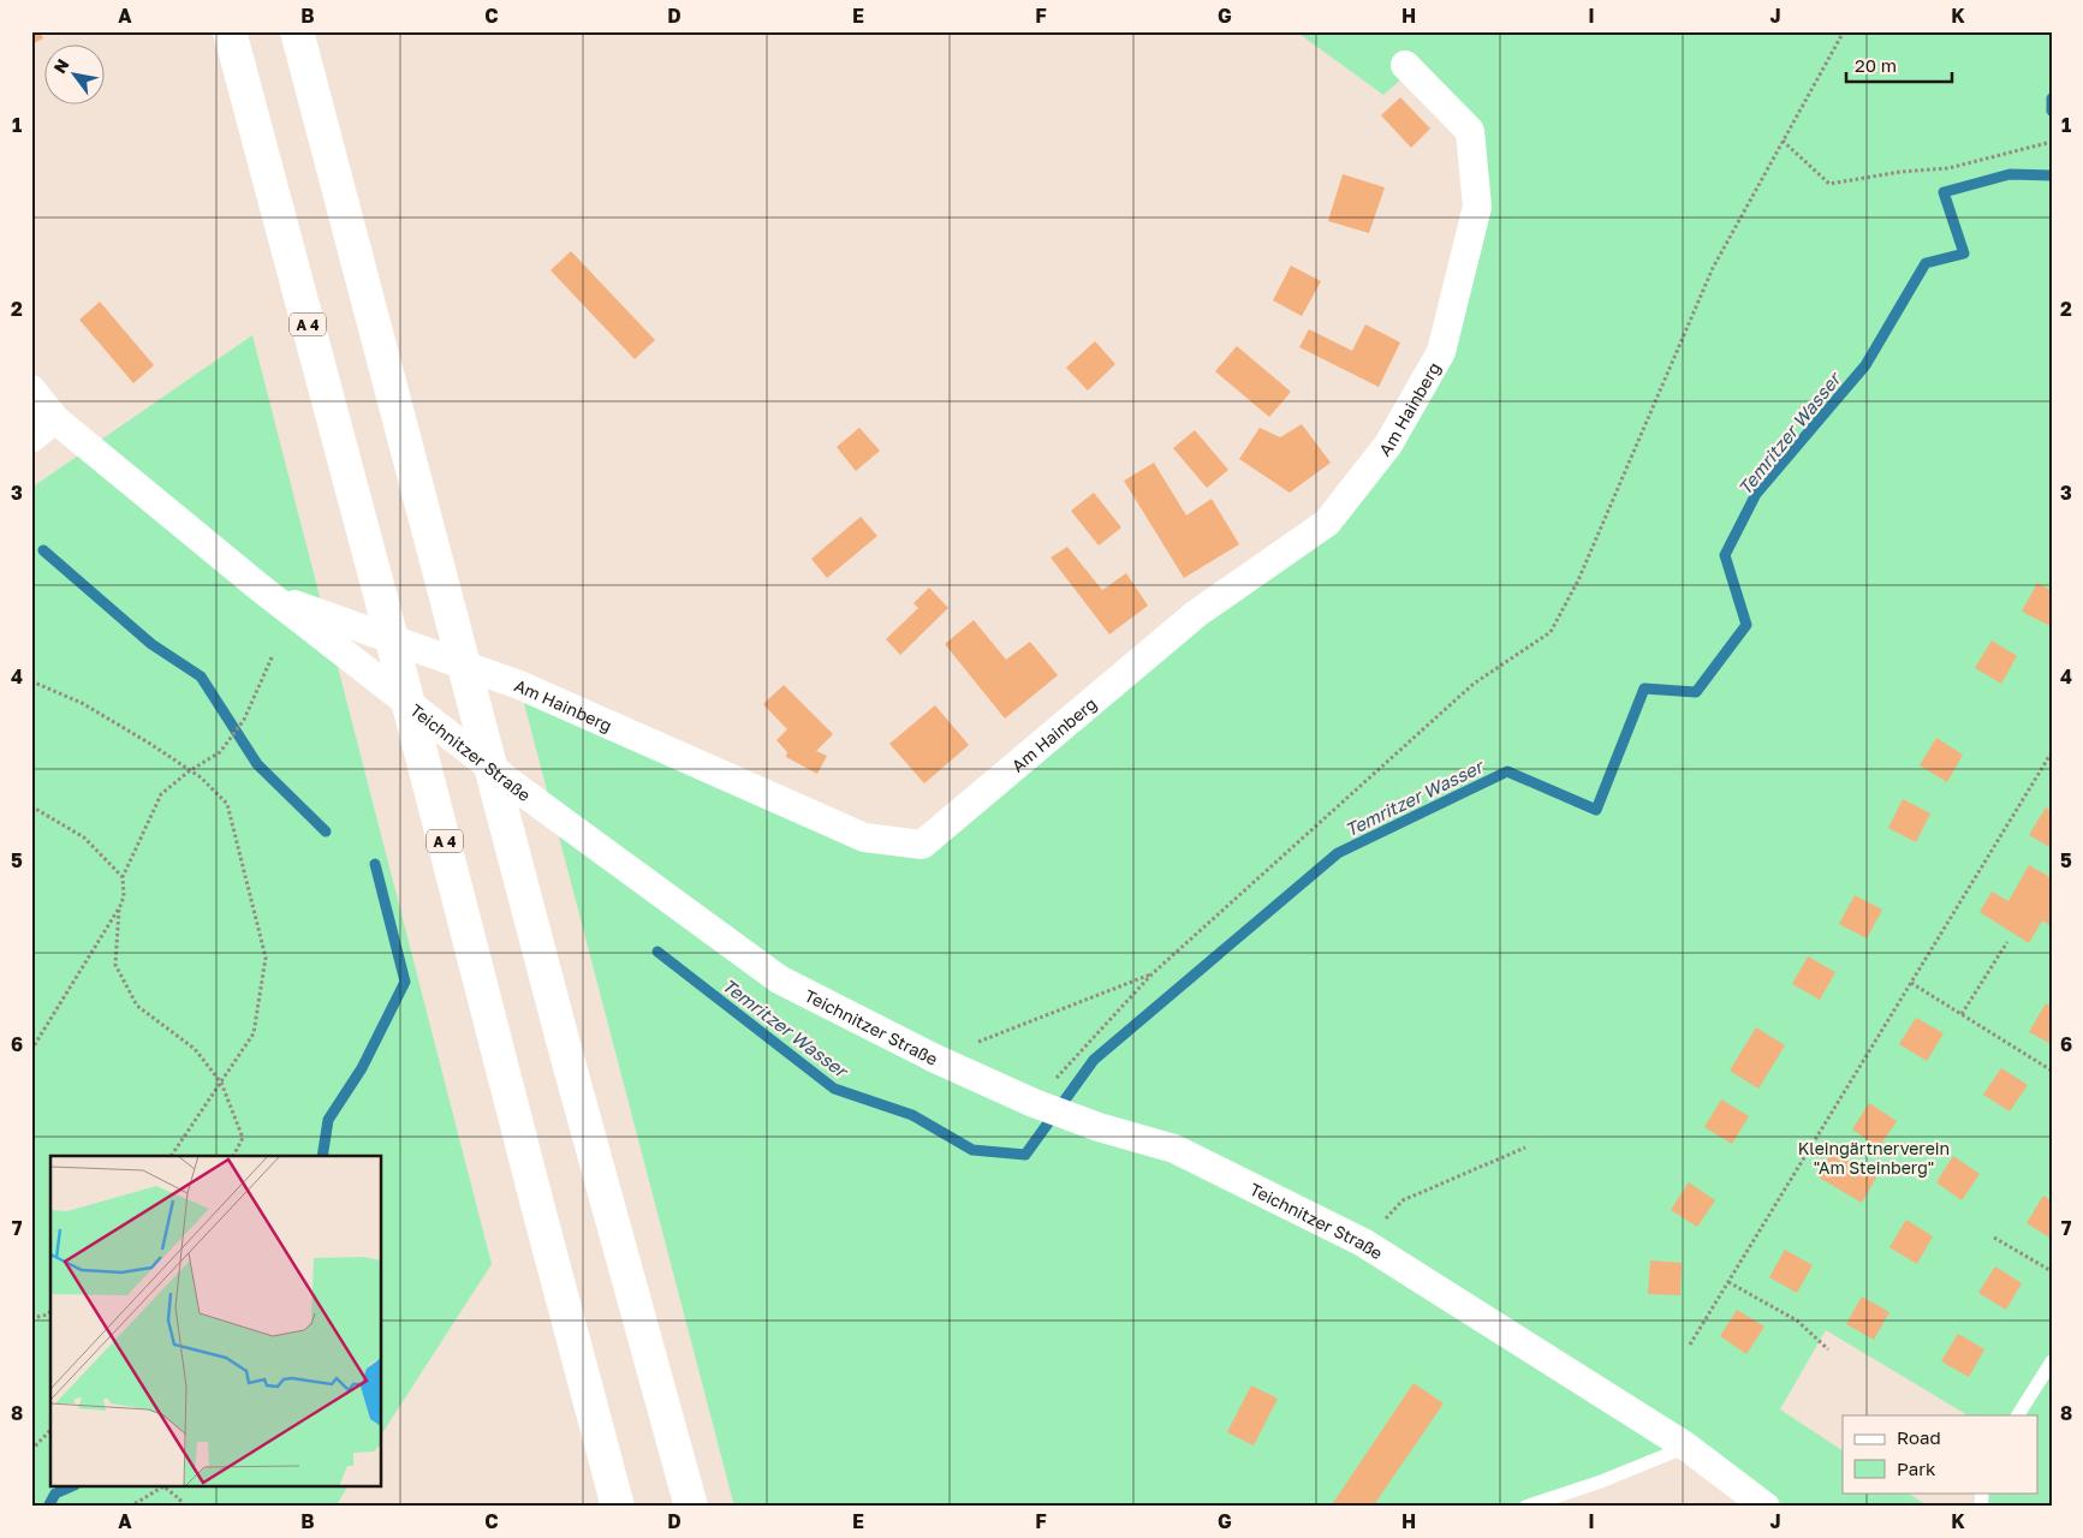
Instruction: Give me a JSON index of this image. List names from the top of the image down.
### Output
{
  "streets": {
    "highway": ["A 4"],
    "street": ["Am Hainberg", "Teichnitzer Straße"]
  },
  "crossings": [
    ["Am Hainberg", "Teichnitzer Straße"]
  ],
  "water": ["Temritzer Wasser"],
  "parks": ["Kleingärtnerverein \"Am Steinberg\""],
  "legend": ["Road", "Park"],
  "scale_bar": "20 m",
  "north": "top left",
  "grid": {
    "columns": [
      "A",
      "B",
      "C",
      "D",
      "E",
      "F",
      "G",
      "H",
      "I",
      "J",
      "K"
    ],
    "rows": [
      "1",
      "2",
      "3",
      "4",
      "5",
      "6",
      "7",
      "8"
    ]
  }
}
